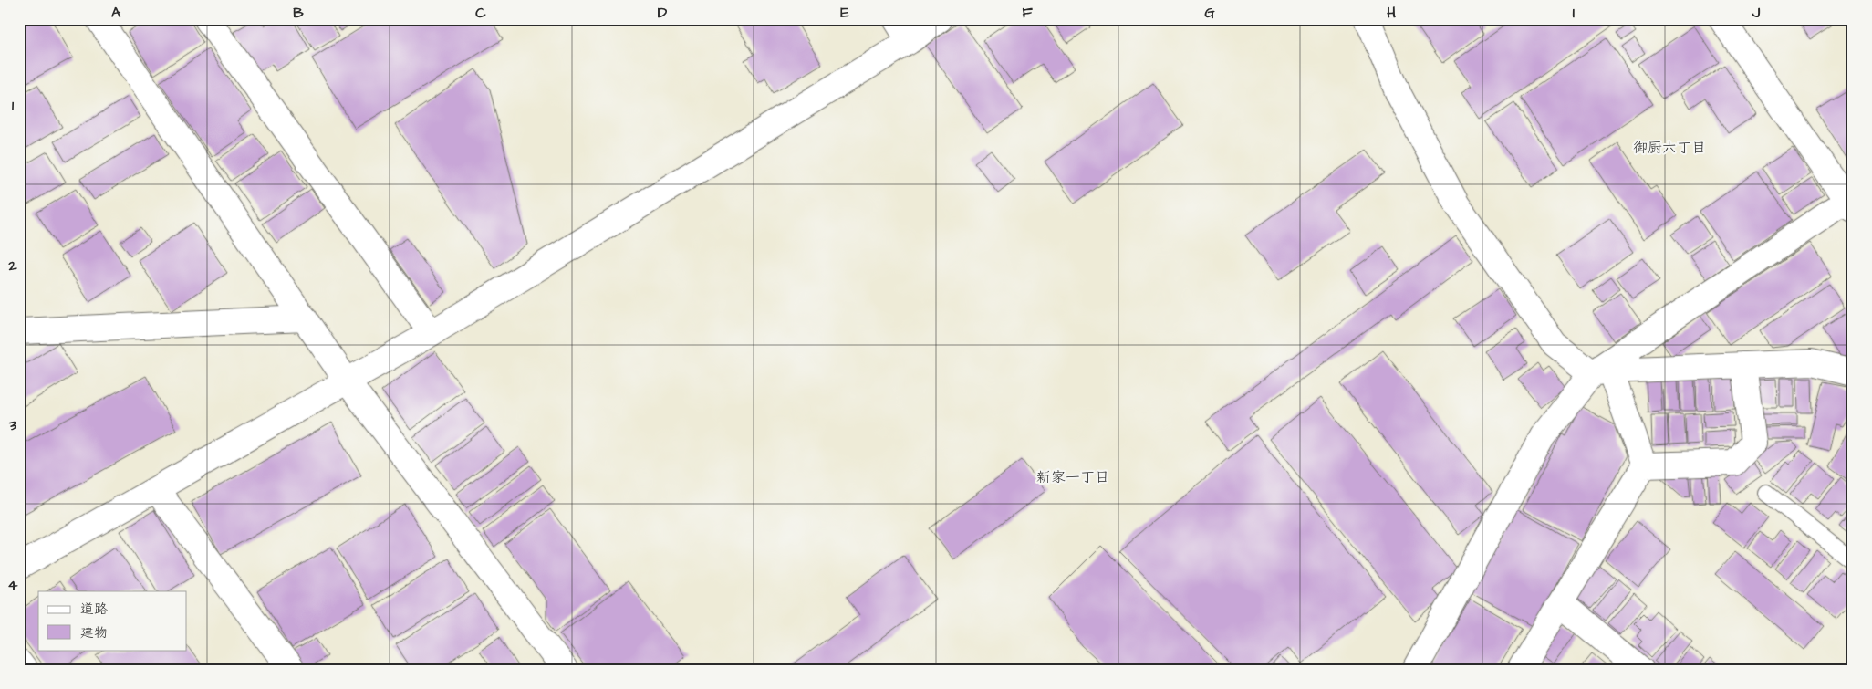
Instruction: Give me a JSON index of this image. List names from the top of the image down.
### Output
{
  "districts": ["御厨六丁目", "新家一丁目"],
  "legend": ["道路", "建物"],
  "grid": {
    "columns": [
      "A",
      "B",
      "C",
      "D",
      "E",
      "F",
      "G",
      "H",
      "I",
      "J"
    ],
    "rows": [
      "1",
      "2",
      "3",
      "4"
    ]
  }
}
